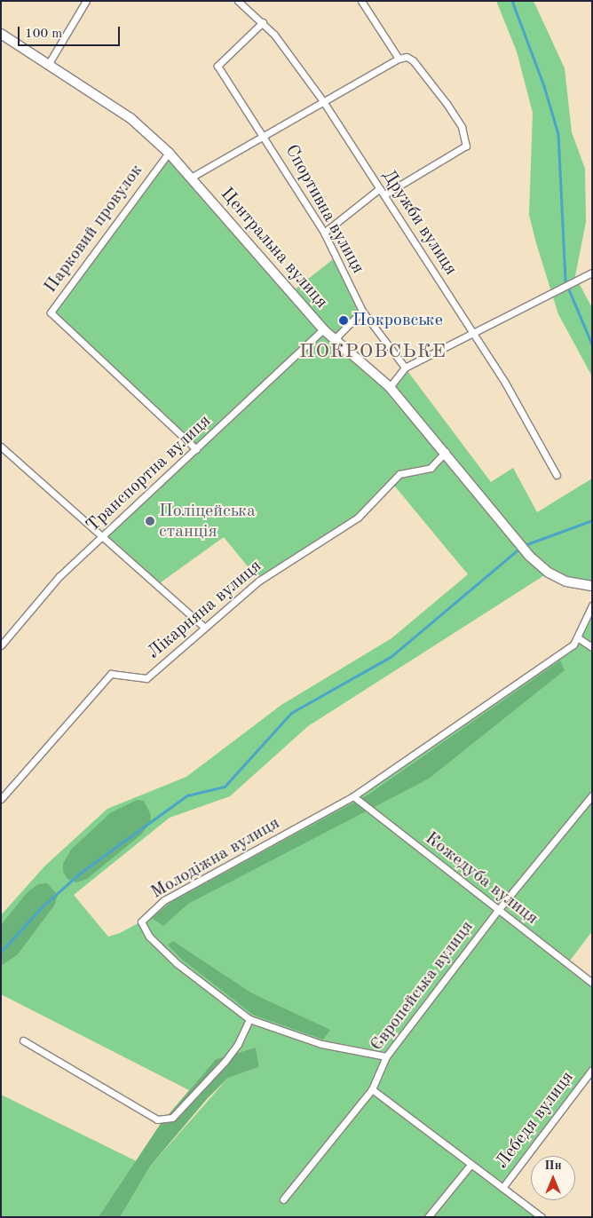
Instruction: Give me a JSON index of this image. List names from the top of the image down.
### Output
{
  "streets": {
    "street": [
      "Спортивна вулиця",
      "Дружби вулиця",
      "Парковий провулок",
      "Центральна вулиця",
      "Транспортна вулиця",
      "Лікарняна вулиця",
      "Молодіжна вулиця",
      "Кожедуба вулиця",
      "Європейська вулиця",
      "Лебедя вулиця"
    ]
  },
  "crossings": [
    ["Спортивна вулиця", "Дружби вулиця"],
    ["Парковий провулок", "Центральна вулиця"],
    ["Парковий провулок", "Транспортна вулиця"],
    ["Центральна вулиця", "Транспортна вулиця"],
    ["Центральна вулиця", "Лікарняна вулиця"],
    ["Молодіжна вулиця", "Кожедуба вулиця"],
    ["Кожедуба вулиця", "Європейська вулиця"]
  ],
  "districts": ["ПОКРОВСЬКЕ"],
  "places": ["Покровське", "Поліцейська станція"],
  "scale_bar": "100 m",
  "north": "top"
}
